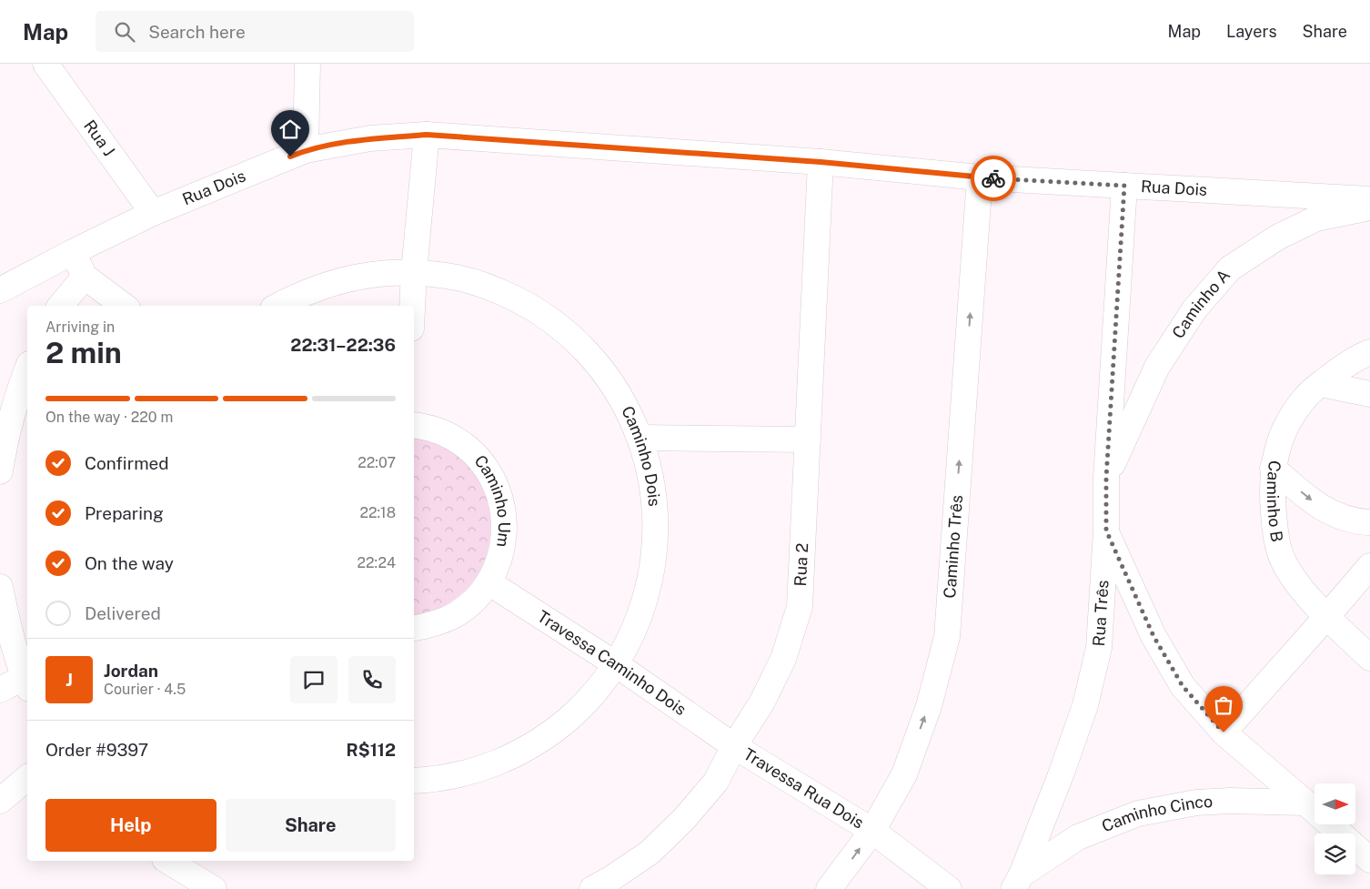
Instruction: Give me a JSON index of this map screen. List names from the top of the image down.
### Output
{
  "streets": {
    "street": [
      "Rua J",
      "Rua Dois",
      "Caminho A",
      "Caminho Dois",
      "Caminho B",
      "Caminho Um",
      "Caminho Três",
      "Rua 2",
      "Rua Três",
      "Travessa Caminho Dois",
      "Travessa Rua Dois",
      "Caminho Cinco"
    ]
  },
  "crossings": [
    ["Rua J", "Rua Dois"],
    ["Rua Dois", "Caminho Três"],
    ["Rua Dois", "Rua 2"],
    ["Rua Dois", "Rua Três"],
    ["Caminho A", "Rua Três"],
    ["Caminho Dois", "Travessa Caminho Dois"],
    ["Caminho Um", "Travessa Caminho Dois"],
    ["Caminho Três", "Travessa Rua Dois"],
    ["Rua 2", "Travessa Caminho Dois"],
    ["Rua 2", "Travessa Rua Dois"],
    ["Rua Três", "Caminho Cinco"],
    ["Travessa Caminho Dois", "Travessa Rua Dois"]
  ],
  "one_way": ["Caminho Três"],
  "north": "right",
  "page": {
    "header": "Map",
    "search": "Search here",
    "nav": ["Map", "Layers", "Share"],
    "heading": ["2 min", "Arriving in", "22:31–22:36"],
    "panel": [
      "Jordan",
      "Courier · 4.5",
      "Order #9397",
      "R$112"
    ],
    "bar": "On the way · 220 m",
    "list": [
      ["Confirmed", "22:07"],
      ["Preparing", "22:18"],
      ["On the way", "22:24"],
      "Delivered"
    ],
    "round": "J",
    "buttons": ["Help", "Share"]
  }
}
